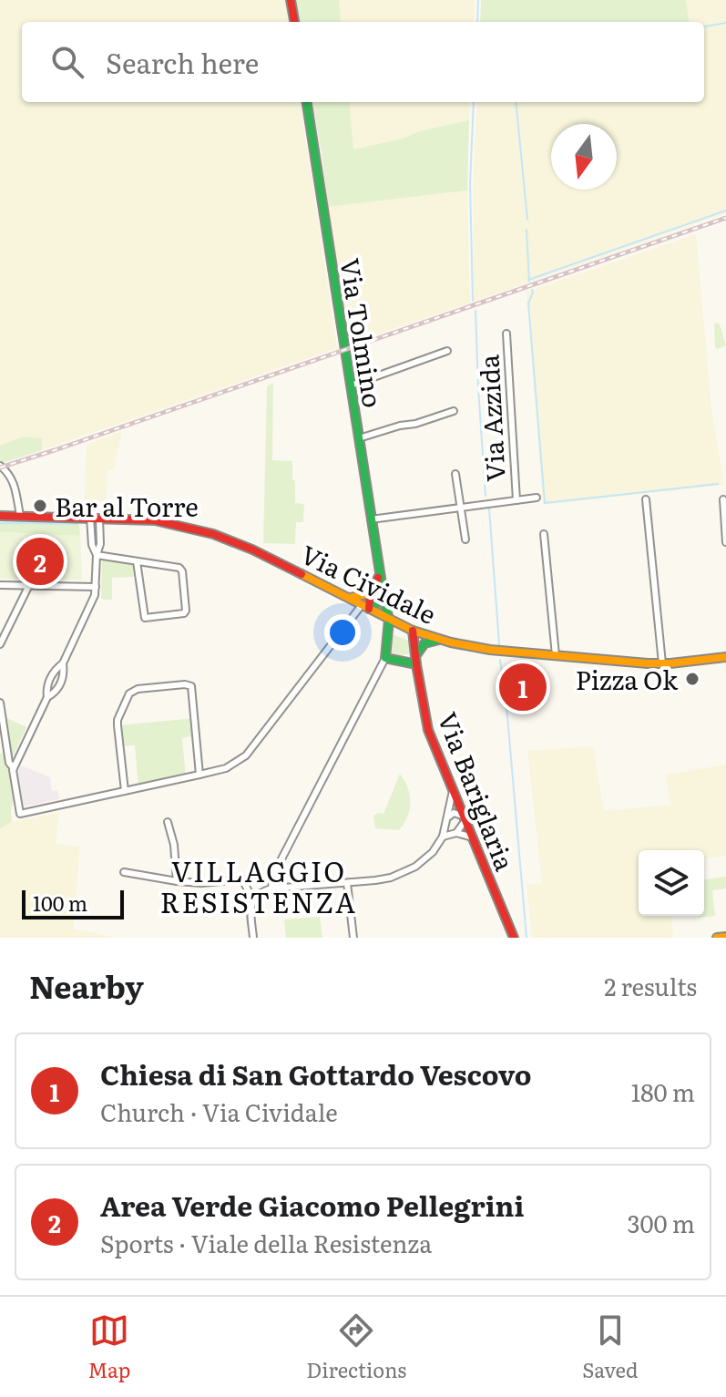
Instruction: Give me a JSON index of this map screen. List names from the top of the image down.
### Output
{
  "streets": {
    "street": [
      "Via Tolmino",
      "Via Azzida",
      "Via Cividale",
      "Via Bariglaria"
    ]
  },
  "crossings": [
    ["Via Tolmino", "Via Cividale"],
    ["Via Cividale", "Via Bariglaria"]
  ],
  "districts": ["VILLAGGIO RESISTENZA"],
  "places": ["Bar al Torre", "Pizza Ok"],
  "scale_bar": "100 m",
  "north": "bottom",
  "page": {
    "search": "Search here",
    "pins": ["2", "1"],
    "scale": "100 m",
    "heading": ["Nearby", "2 results"],
    "list": [
      {
        "mark": "1",
        "name": "Chiesa di San Gottardo Vescovo",
        "note": "Church · Via Cividale",
        "value": "180 m"
      },
      {
        "mark": "2",
        "name": "Area Verde Giacomo Pellegrini",
        "note": "Sports · Viale della Resistenza",
        "value": "300 m"
      }
    ],
    "nav": ["Map", "Directions", "Saved"]
  }
}
